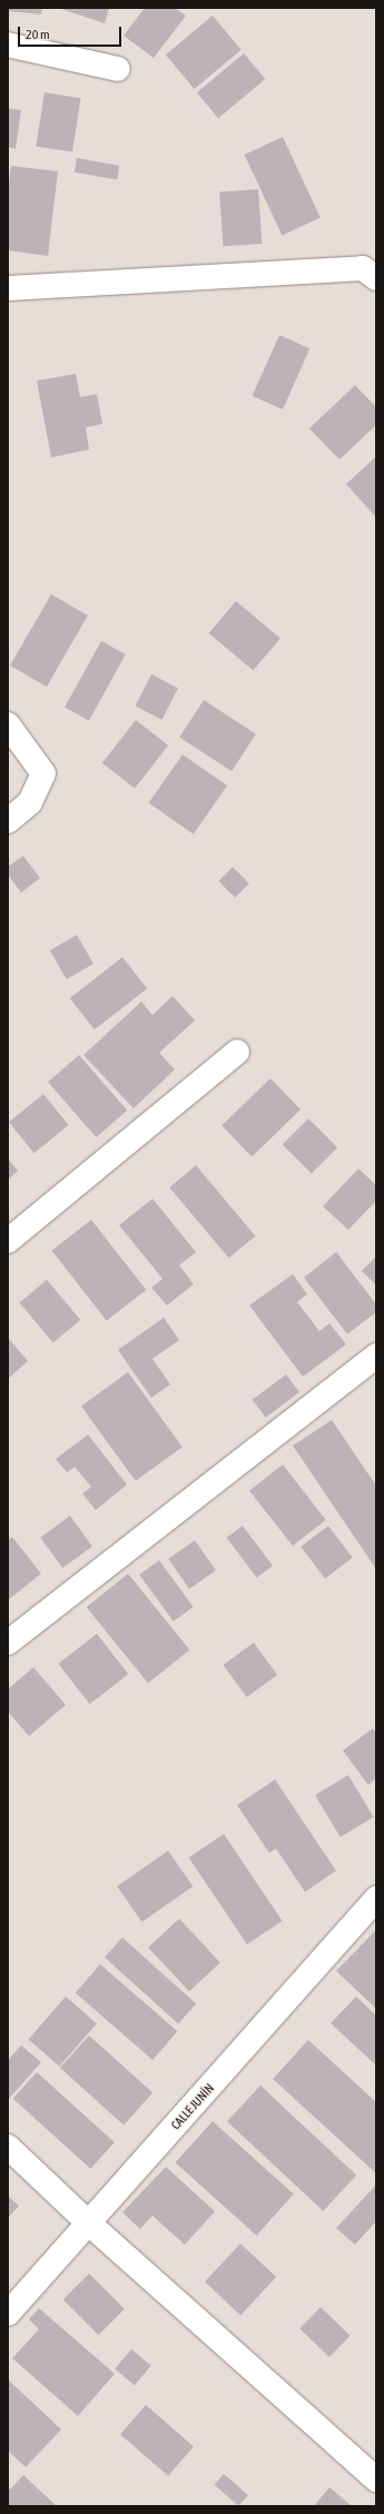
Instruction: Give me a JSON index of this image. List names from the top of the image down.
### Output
{
  "streets": {
    "street": ["CALLE JUNÍN"]
  },
  "scale_bar": "20 m"
}
